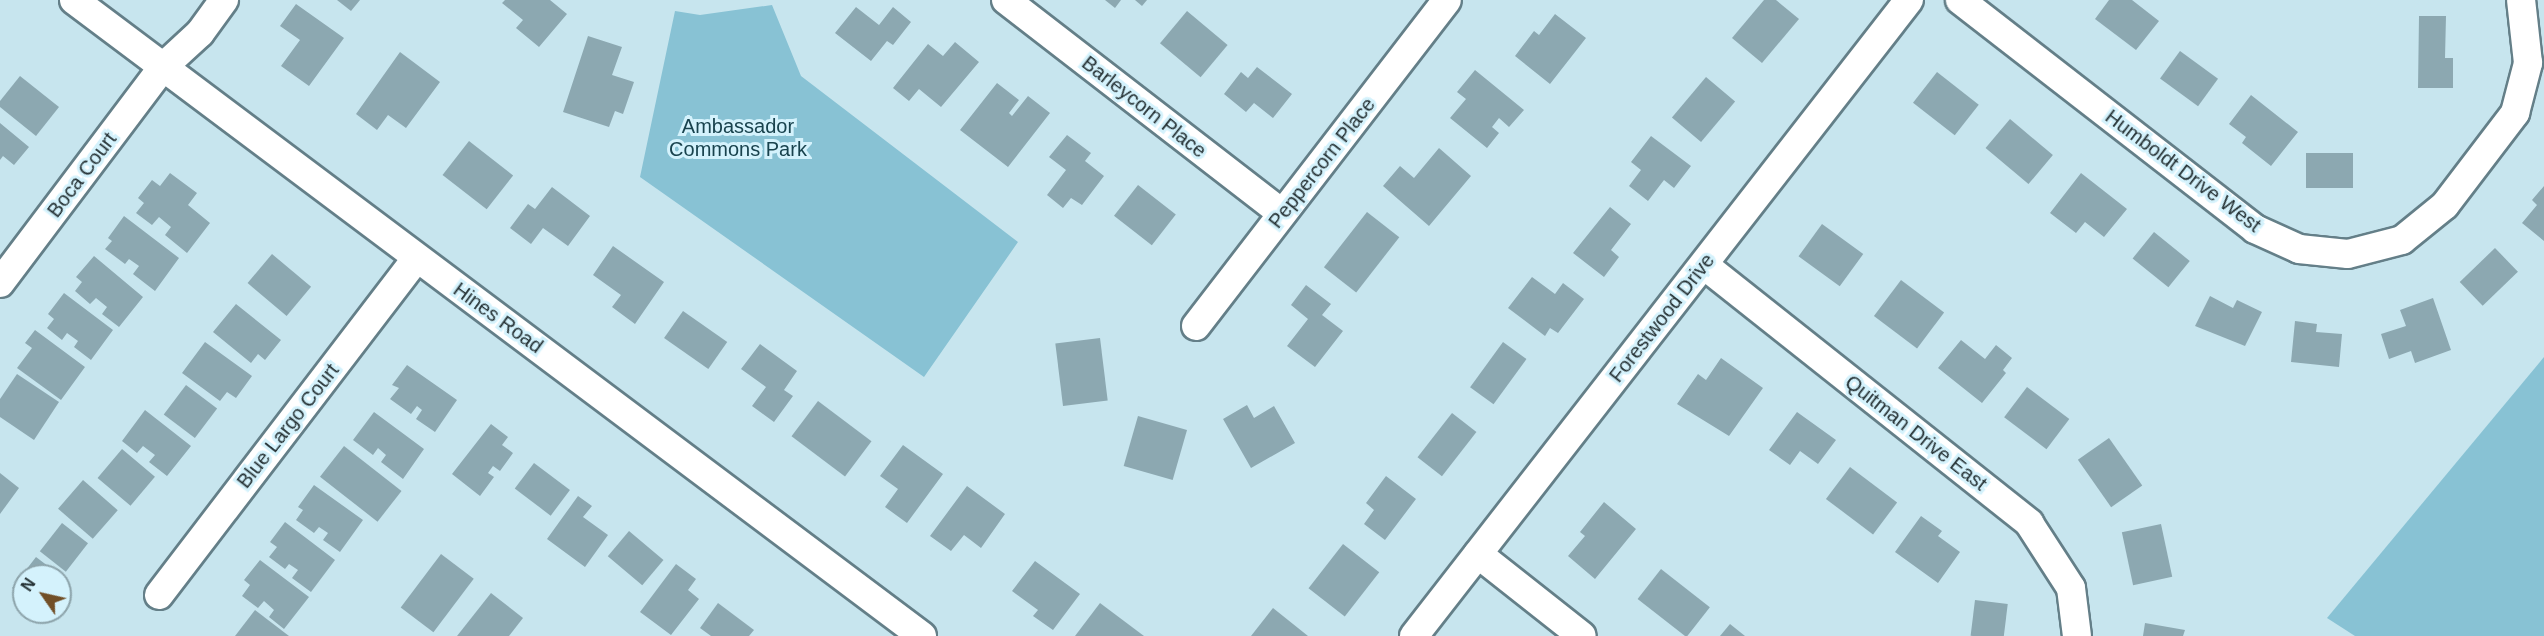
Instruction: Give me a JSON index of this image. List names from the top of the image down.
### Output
{
  "streets": {
    "street": [
      "Barleycorn Place",
      "Peppercorn Place",
      "Humboldt Drive West",
      "Boca Court",
      "Hines Road",
      "Forestwood Drive",
      "Blue Largo Court",
      "Quitman Drive East"
    ]
  },
  "crossings": [
    ["Barleycorn Place", "Peppercorn Place"],
    ["Boca Court", "Hines Road"],
    ["Hines Road", "Blue Largo Court"],
    ["Forestwood Drive", "Quitman Drive East"]
  ],
  "parks": ["Ambassador Commons Park"],
  "north": "top left"
}
